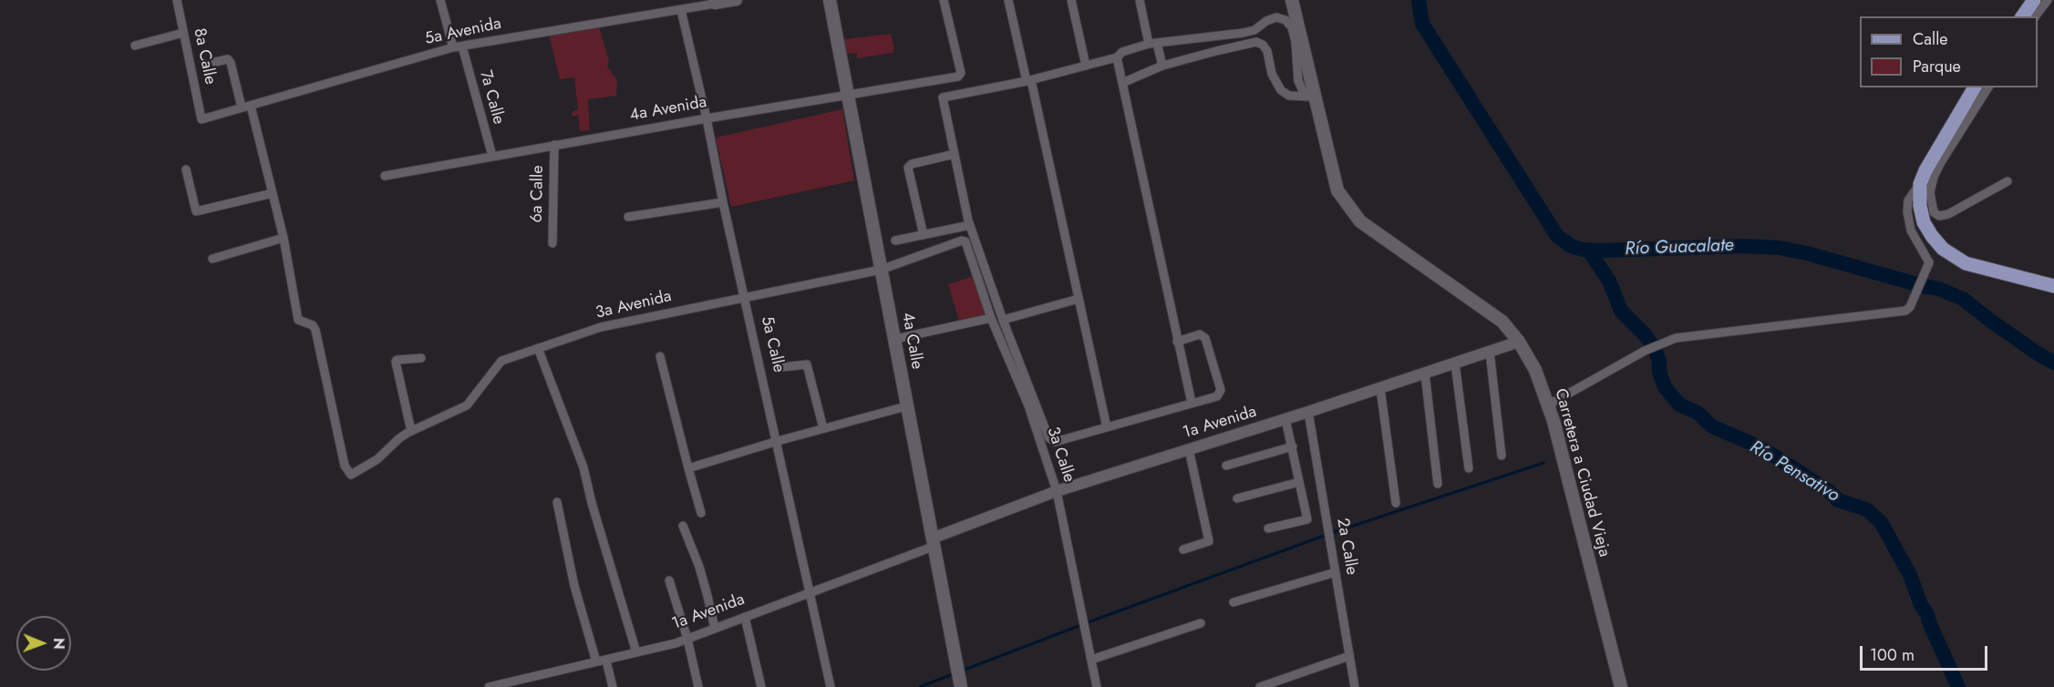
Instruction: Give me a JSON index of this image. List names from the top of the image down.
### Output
{
  "streets": {
    "main road": ["4a Calle", "Carretera a Ciudad Vieja"],
    "street": [
      "5a Avenida",
      "8a Calle",
      "7a Calle",
      "4a Avenida",
      "6a Calle",
      "3a Avenida",
      "5a Calle",
      "1a Avenida",
      "3a Calle",
      "2a Calle"
    ]
  },
  "crossings": [
    ["5a Avenida", "8a Calle"],
    ["5a Avenida", "7a Calle"],
    ["5a Avenida", "5a Calle"],
    ["7a Calle", "4a Avenida"],
    ["4a Avenida", "6a Calle"],
    ["4a Avenida", "4a Calle"],
    ["4a Avenida", "5a Calle"],
    ["3a Avenida", "4a Calle"],
    ["3a Avenida", "5a Calle"],
    ["3a Avenida", "3a Calle"],
    ["4a Calle", "1a Avenida"],
    ["5a Calle", "1a Avenida"],
    ["1a Avenida", "3a Calle"],
    ["1a Avenida", "Carretera a Ciudad Vieja"],
    ["1a Avenida", "2a Calle"]
  ],
  "water": ["Río Guacalate", "Río Pensativo"],
  "legend": ["Calle", "Parque"],
  "scale_bar": "100 m",
  "north": "right"
}
